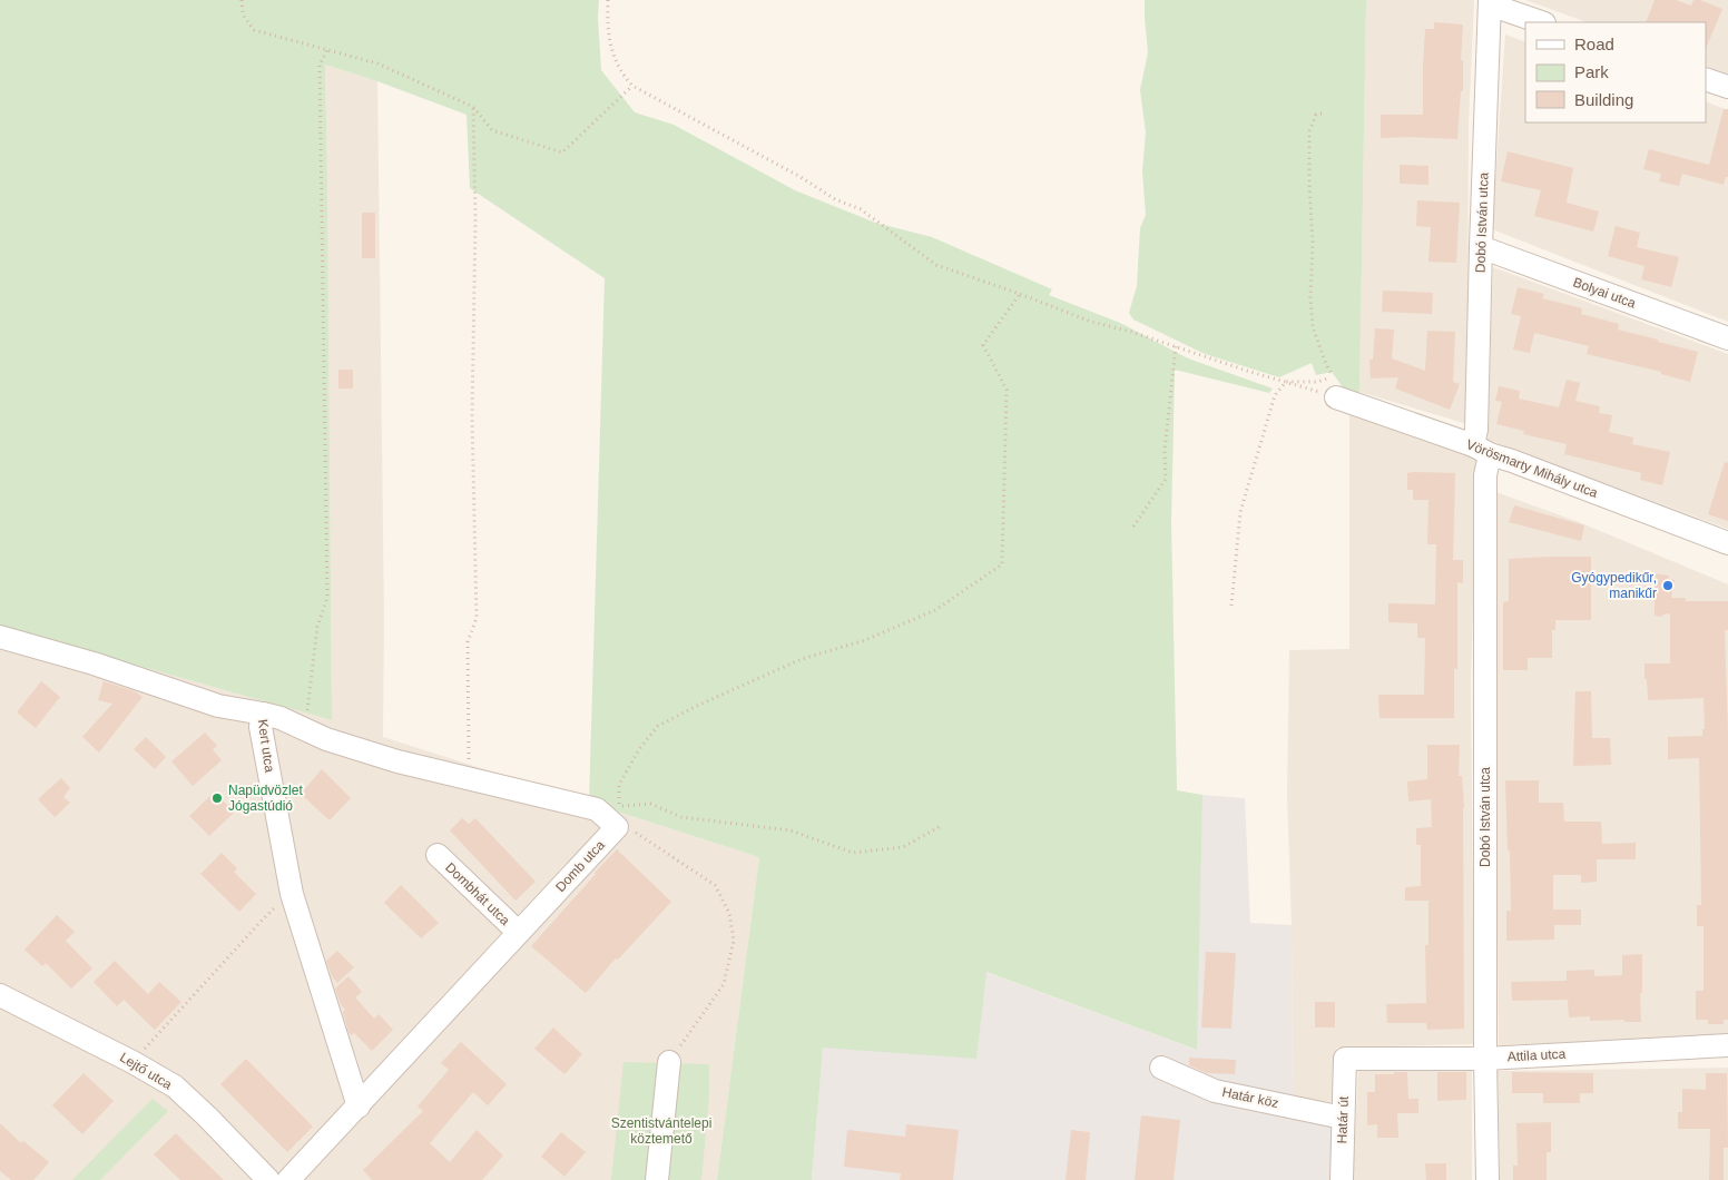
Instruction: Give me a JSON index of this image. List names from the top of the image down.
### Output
{
  "streets": {
    "street": [
      "Dobó István utca",
      "Bolyai utca",
      "Vörösmarty Mihály utca",
      "Kert utca",
      "Domb utca",
      "Dombhát utca",
      "Attila utca",
      "Lejtő utca",
      "Határ köz",
      "Határ út"
    ]
  },
  "crossings": [
    ["Dobó István utca", "Bolyai utca"],
    ["Dobó István utca", "Vörösmarty Mihály utca"],
    ["Dobó István utca", "Attila utca"],
    ["Kert utca", "Domb utca"],
    ["Domb utca", "Dombhát utca"],
    ["Attila utca", "Határ út"],
    ["Határ köz", "Határ út"]
  ],
  "parks": ["Szentistvántelepi köztemető"],
  "places": ["Gyógypedikűr, manikűr", "Napüdvözlet Jógastúdió"],
  "legend": ["Road", "Park", "Building"]
}
